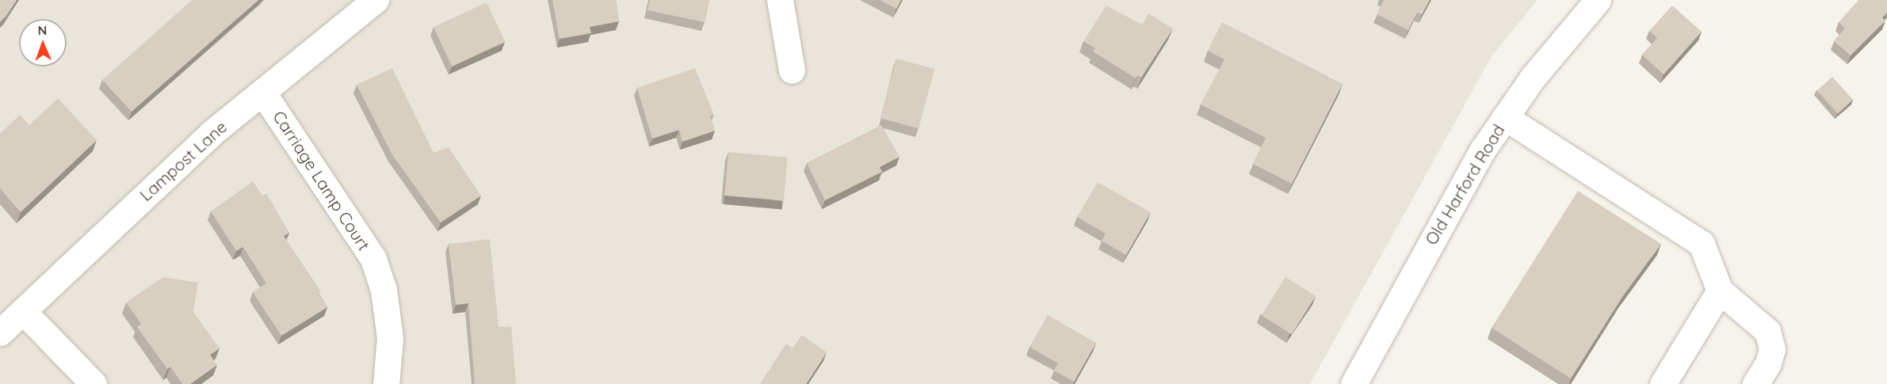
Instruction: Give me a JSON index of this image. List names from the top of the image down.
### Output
{
  "streets": {
    "street": ["Lampost Lane", "Carriage Lamp Court", "Old Harford Road"]
  },
  "crossings": [
    ["Lampost Lane", "Carriage Lamp Court"]
  ],
  "north": "top"
}
